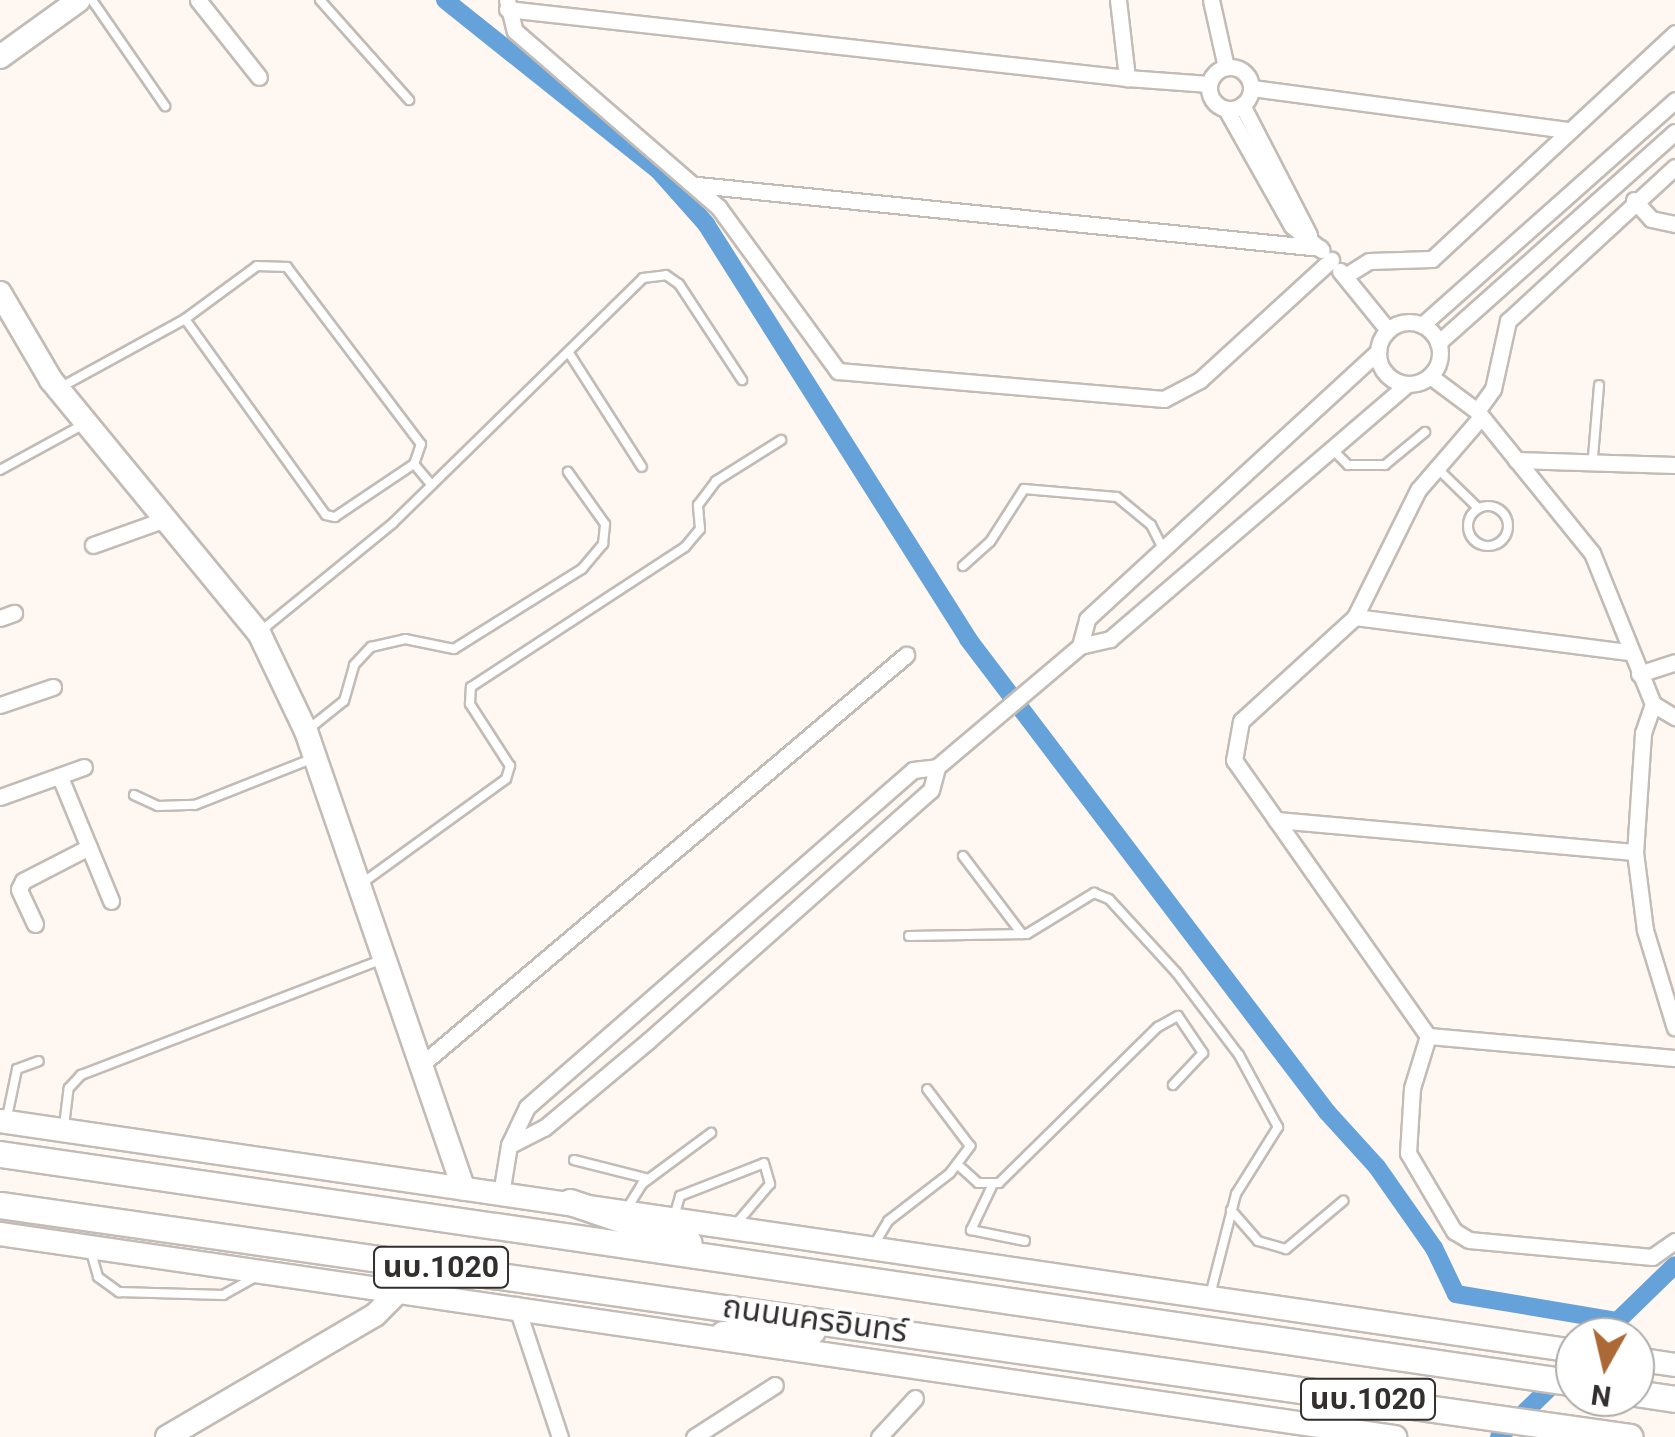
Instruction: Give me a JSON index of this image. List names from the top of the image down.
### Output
{
  "streets": {
    "main road": ["นบ.1020", "ถนนนครอินทร์"]
  },
  "north": "bottom"
}
